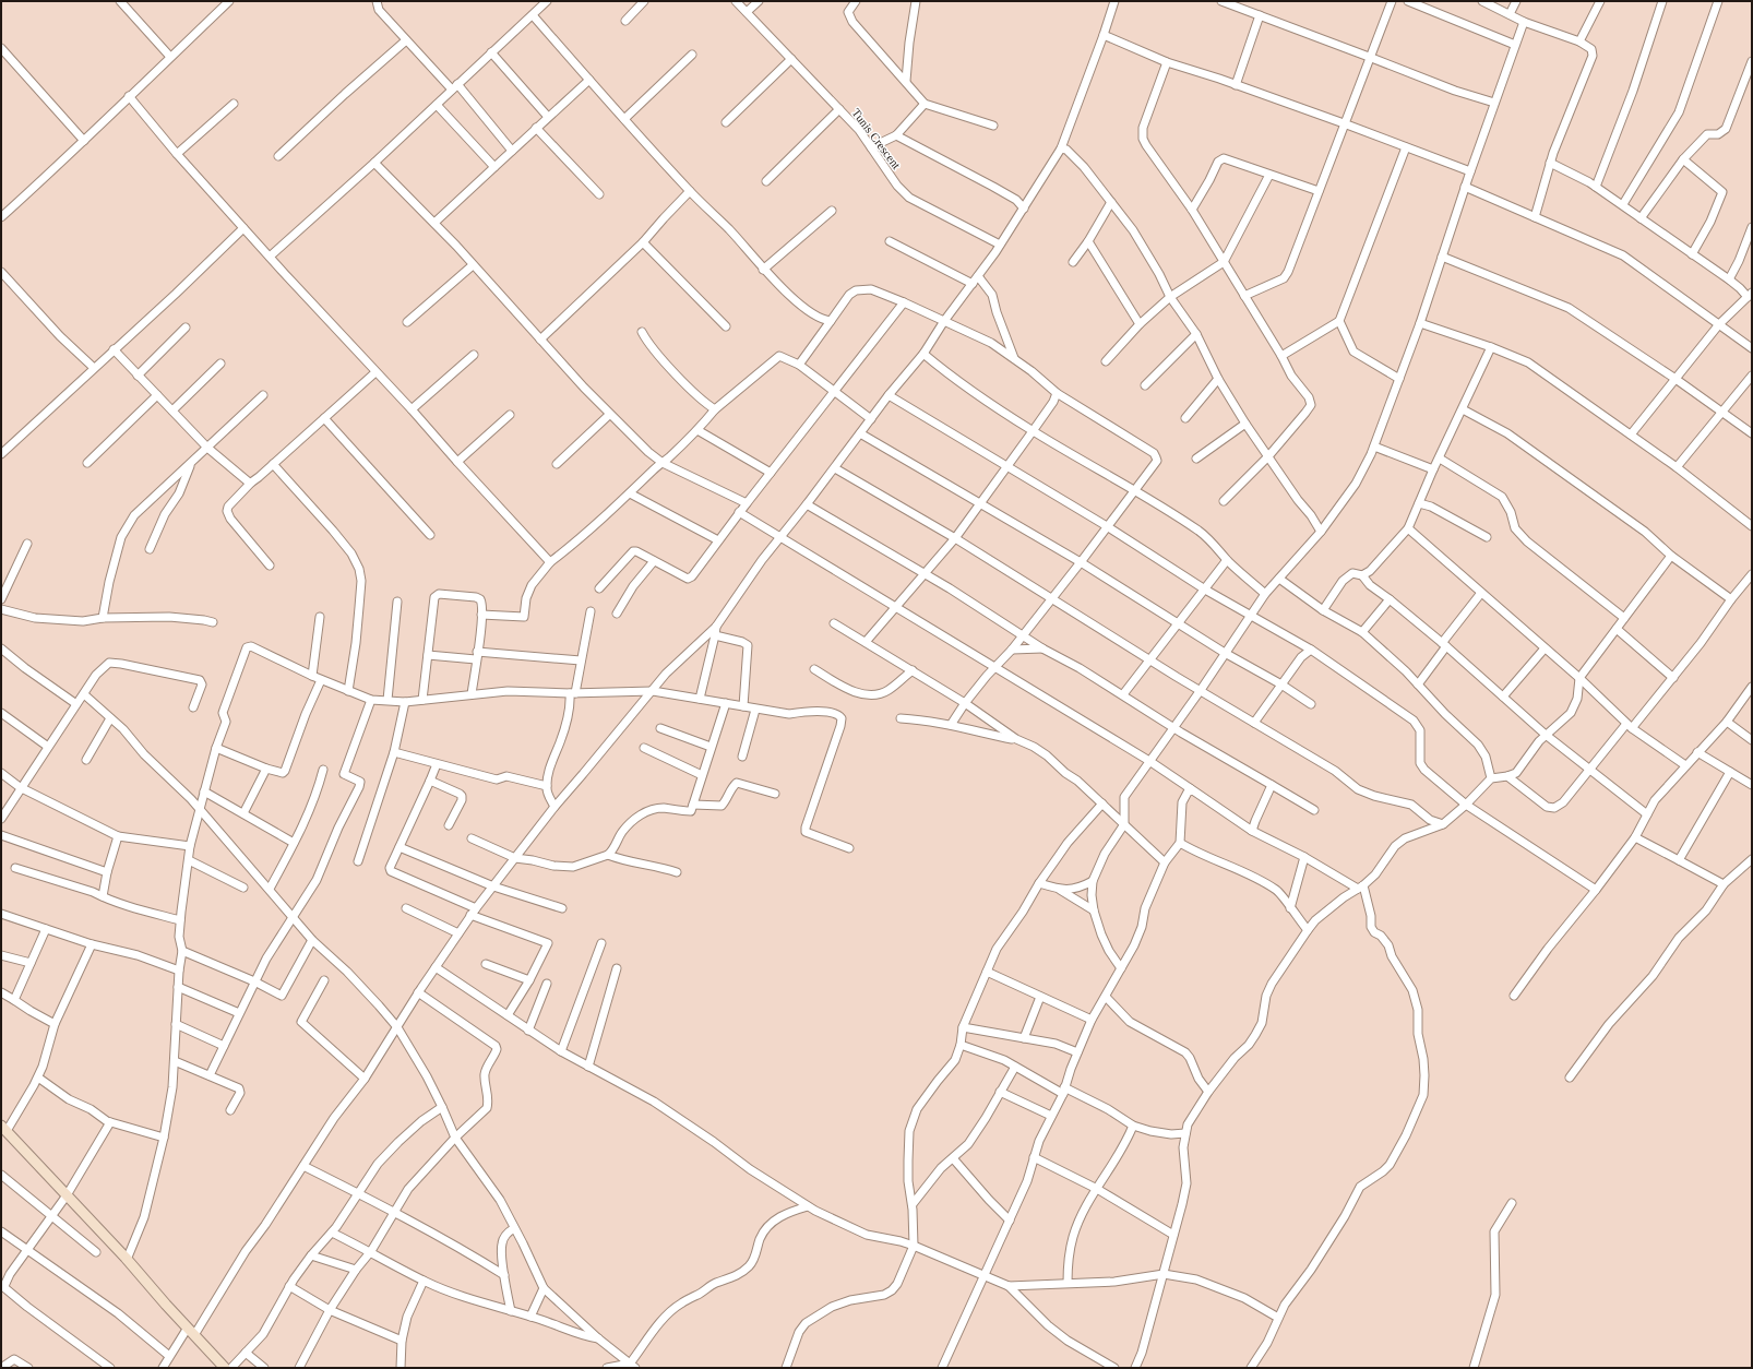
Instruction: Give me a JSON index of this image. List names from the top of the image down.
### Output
{
  "streets": {
    "street": ["Tunis Crescent"]
  }
}
